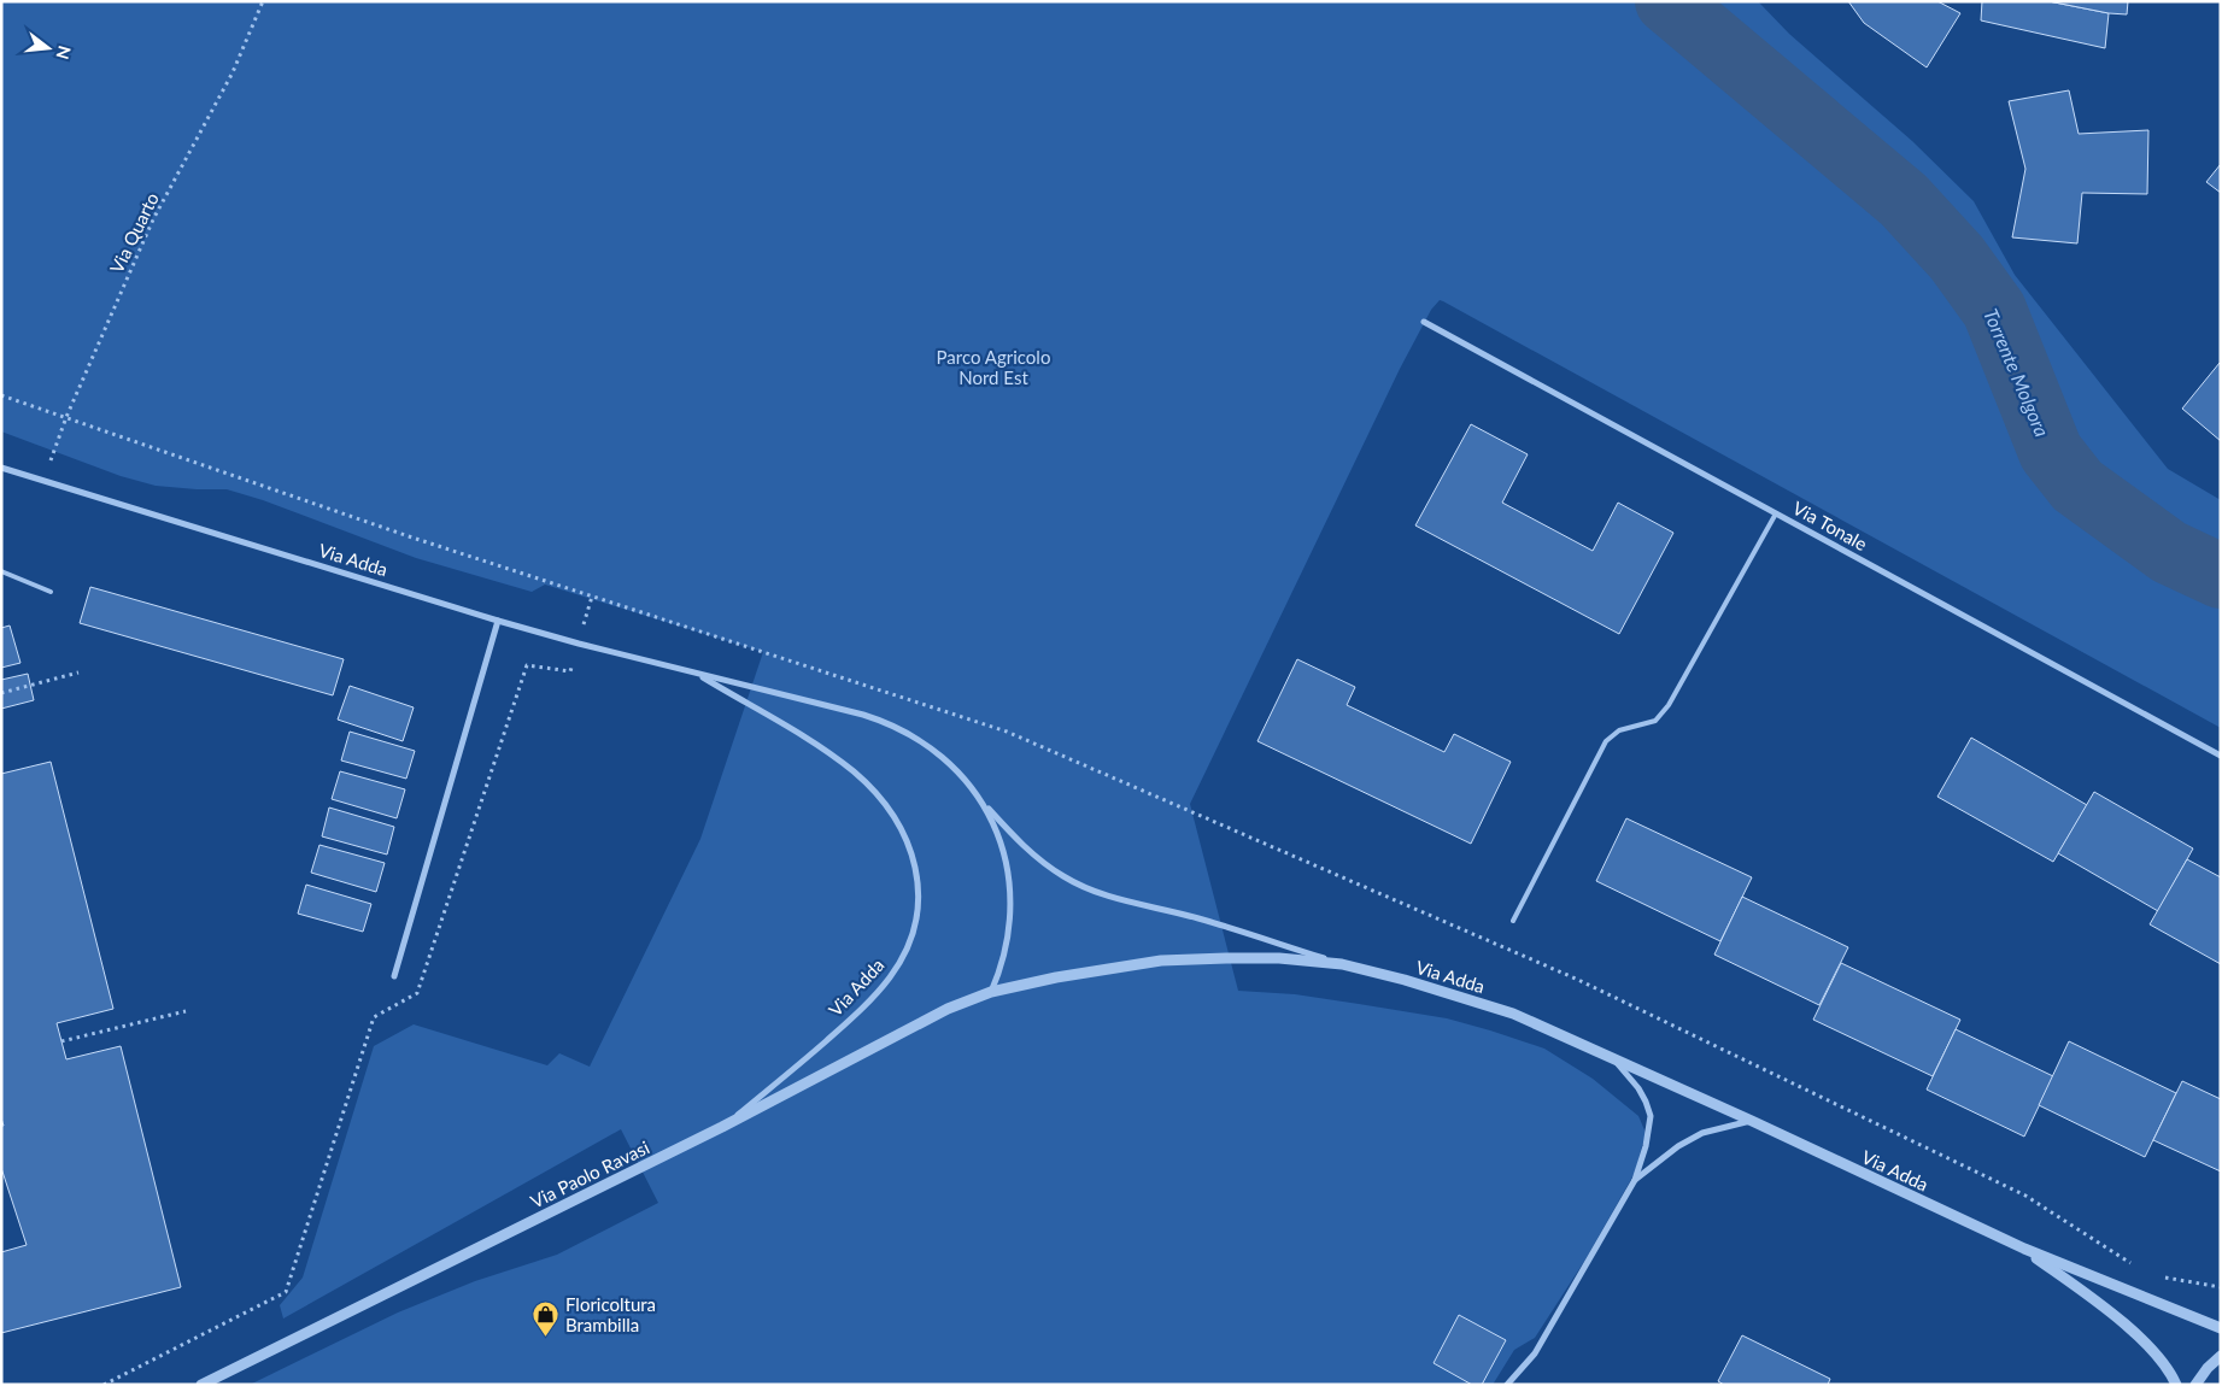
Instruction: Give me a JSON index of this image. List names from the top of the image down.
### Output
{
  "streets": {
    "street": ["Via Tonale", "Via Adda", "Via Paolo Ravasi"],
    "path": ["Via Quarto"]
  },
  "crossings": [
    ["Via Quarto", "Via Adda"],
    ["Via Adda", "Via Paolo Ravasi"]
  ],
  "water": ["Torrente Molgora"],
  "parks": ["Parco Agricolo Nord Est"],
  "places": {
    "shop": ["Floricoltura Brambilla"]
  },
  "north": "right"
}
